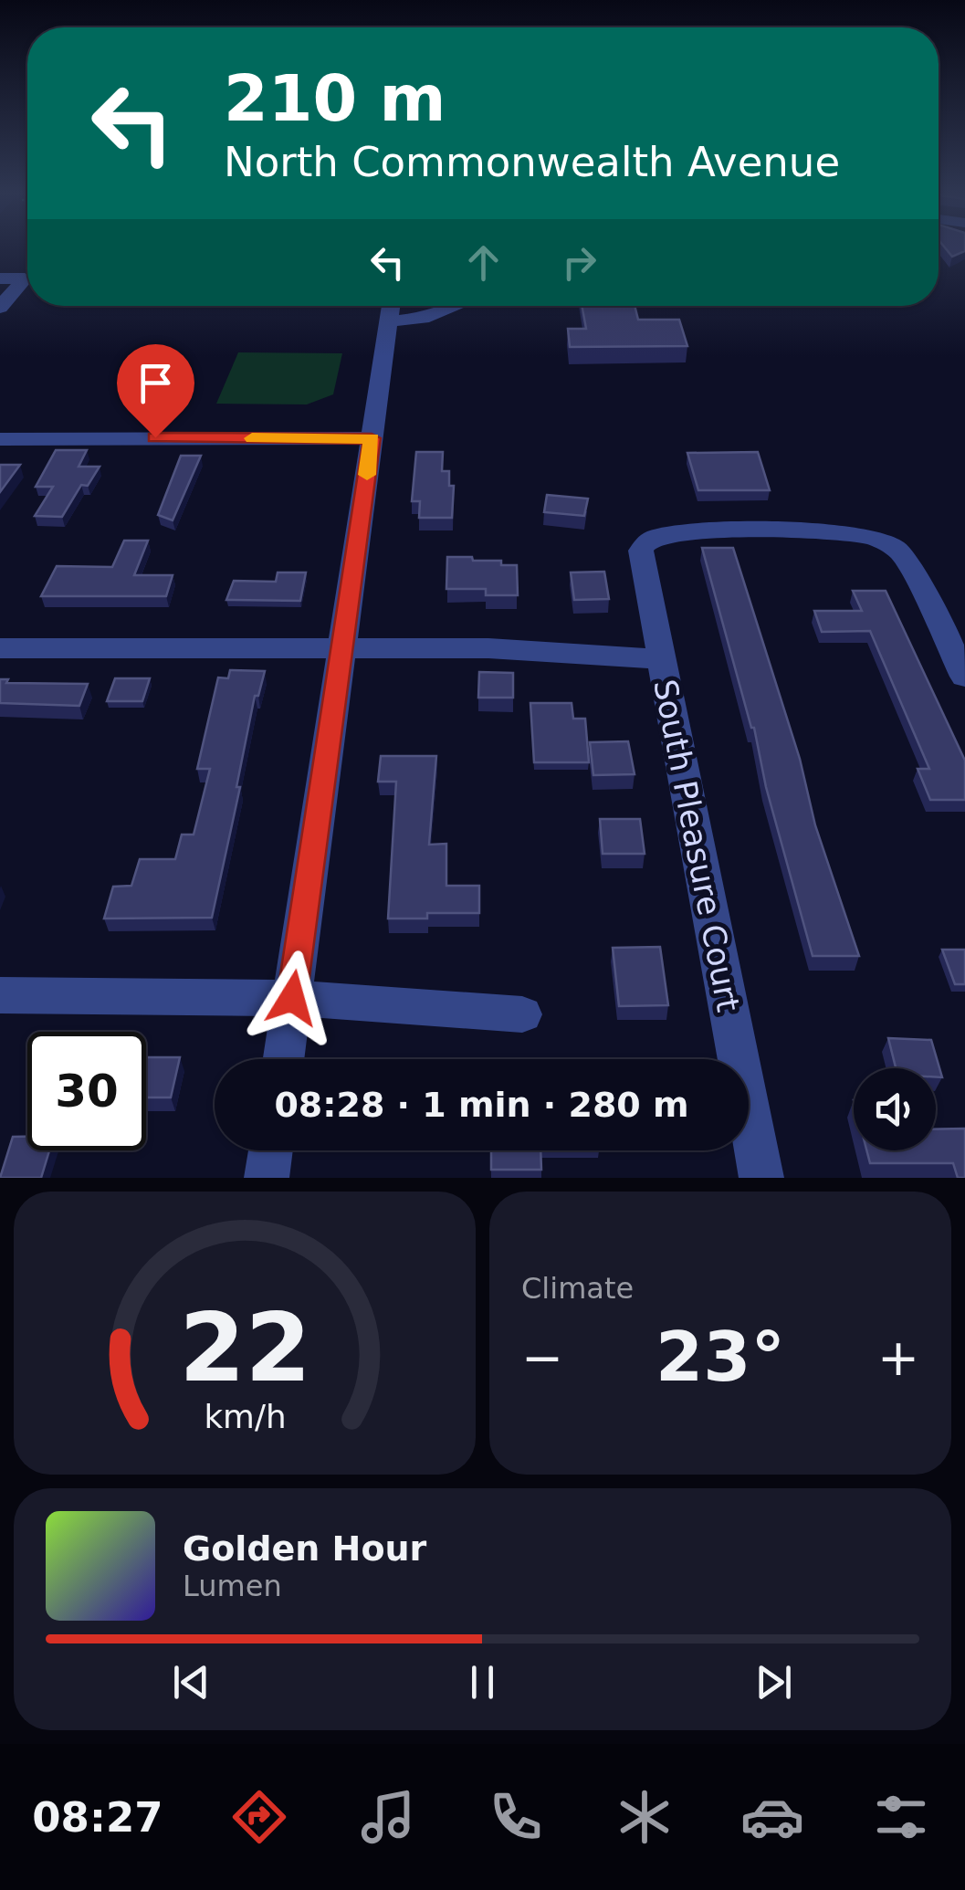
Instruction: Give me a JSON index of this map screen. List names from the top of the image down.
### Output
{
  "streets": {
    "street": ["South Pleasure Court"]
  },
  "page": {
    "turn": ["210 m", "North Commonwealth Avenue"],
    "limit": "30",
    "trip": "08:28 · 1 min · 280 m",
    "tile": "Climate",
    "heat": ["−", "23°", "+"],
    "song": ["Golden Hour", "Lumen"],
    "tabs": "08:27",
    "gauge": ["22", "km/h"]
  }
}
